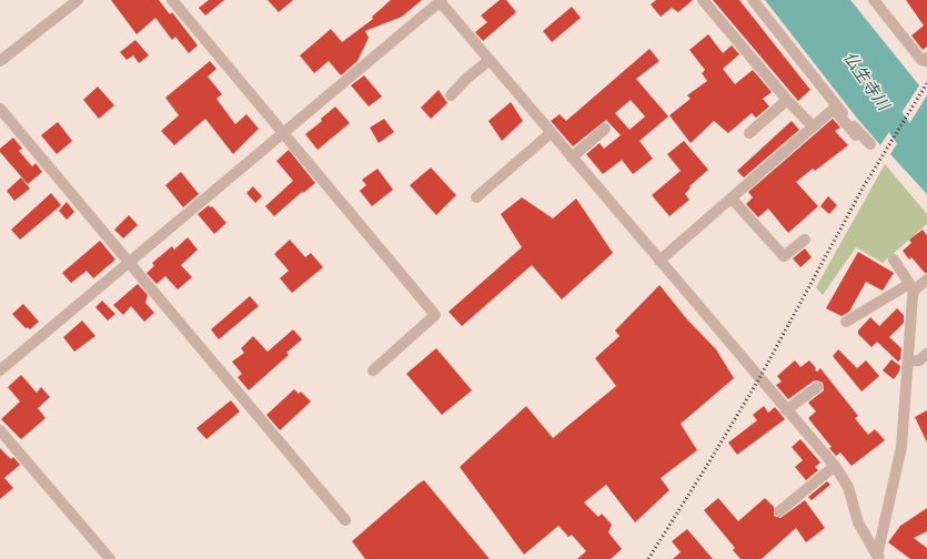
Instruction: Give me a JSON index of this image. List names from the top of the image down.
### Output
{
  "water": ["仏生寺川"]
}
